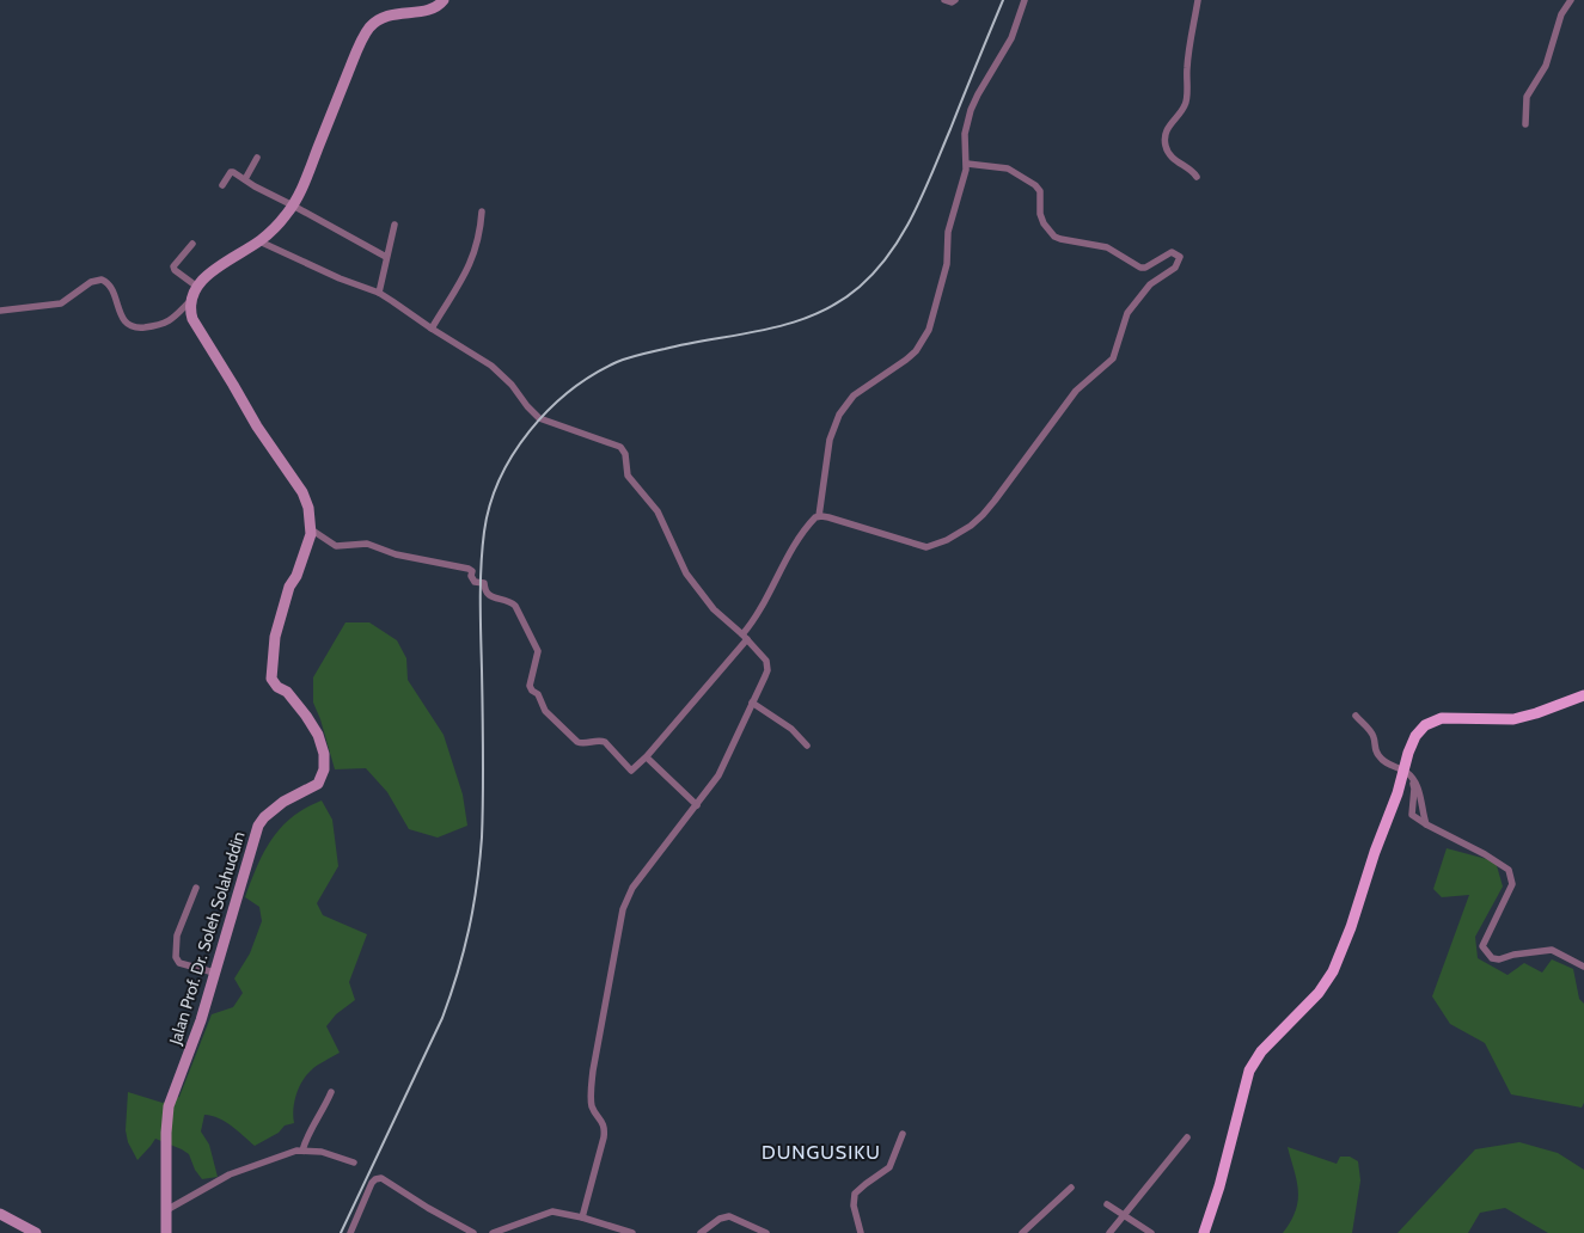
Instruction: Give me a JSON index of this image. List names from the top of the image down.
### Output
{
  "streets": {
    "street": ["Jalan Prof. Dr. Soleh Solahuddin"]
  },
  "districts": ["DUNGUSIKU"]
}
